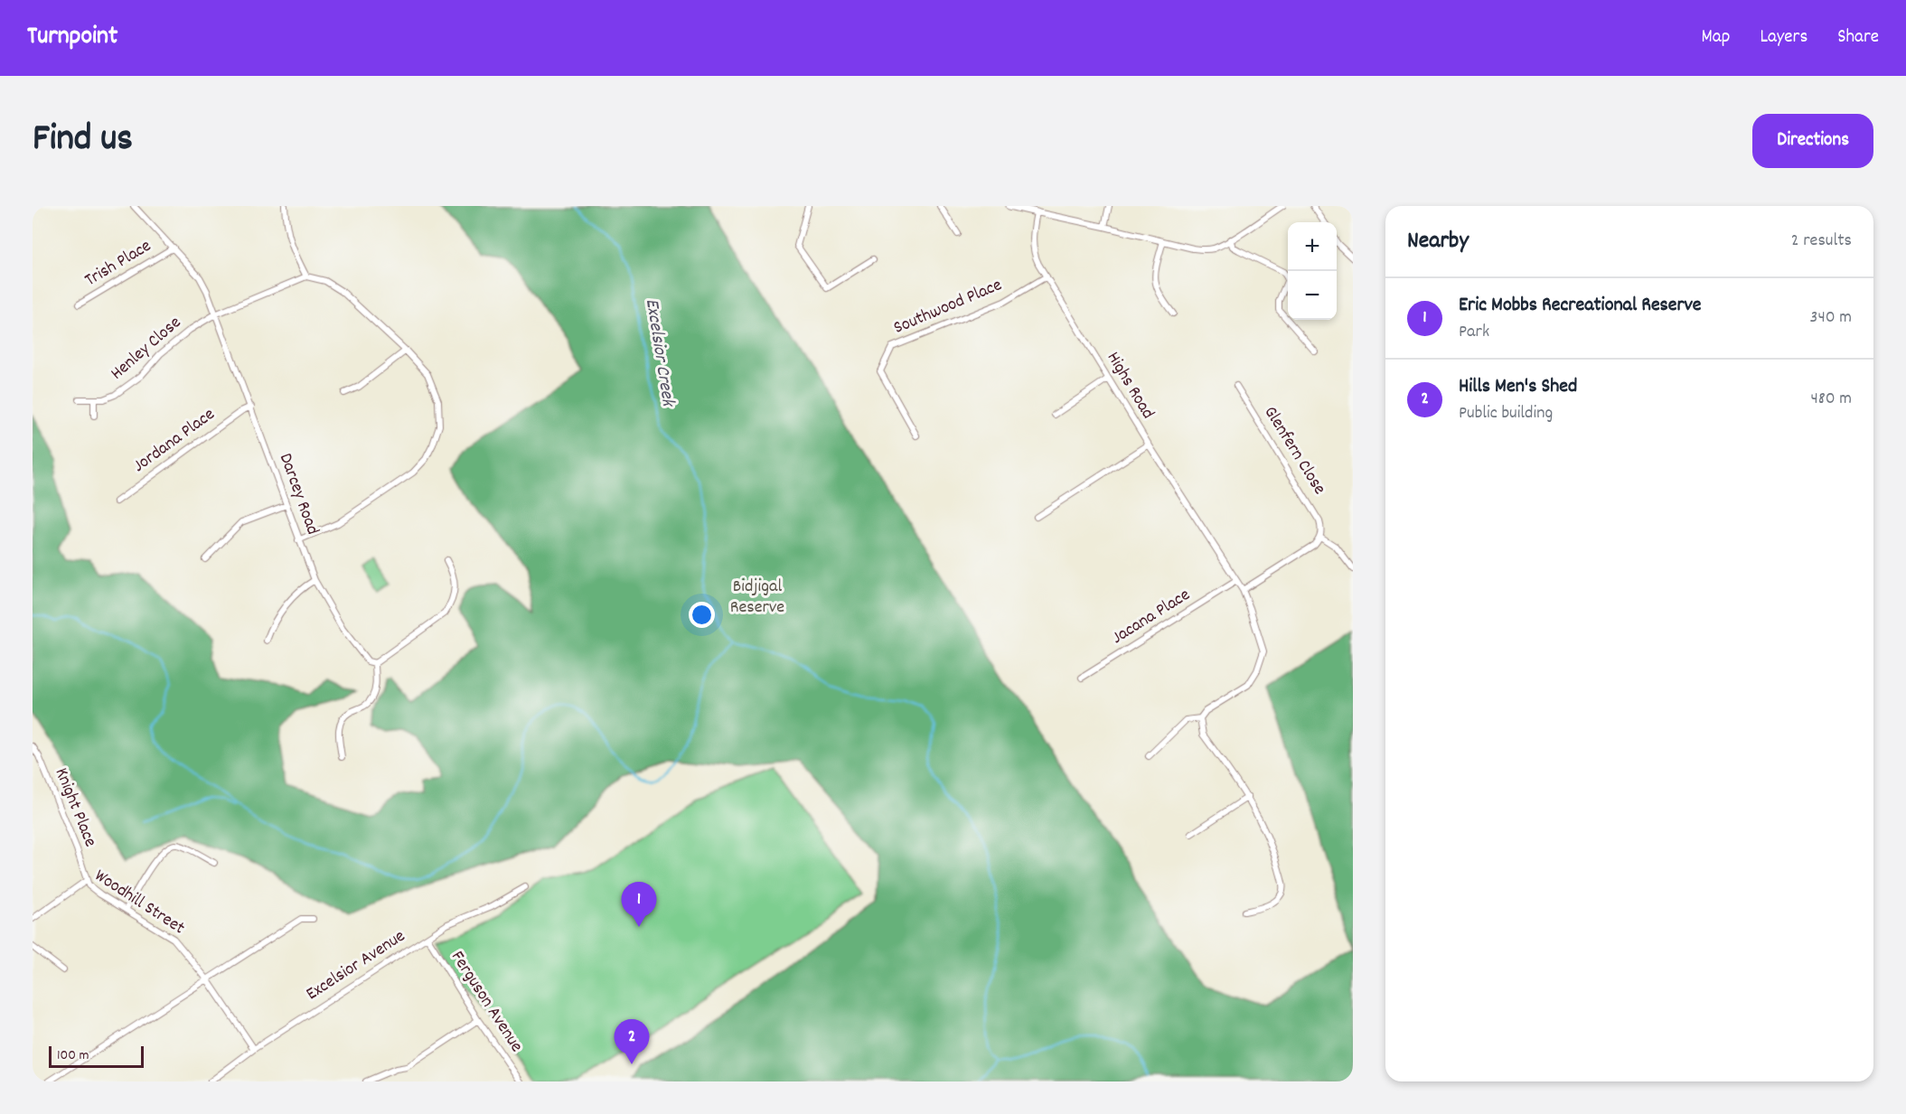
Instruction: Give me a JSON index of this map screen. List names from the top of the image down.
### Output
{
  "streets": {
    "street": [
      "Trish Place",
      "Southwood Place",
      "Henley Close",
      "Highs Road",
      "Jordana Place",
      "Glenfern Close",
      "Darcey Road",
      "Jacana Place",
      "Knight Place",
      "Woodhill Street",
      "Excelsior Avenue",
      "Ferguson Avenue"
    ]
  },
  "crossings": [
    ["Trish Place", "Darcey Road"],
    ["Southwood Place", "Highs Road"],
    ["Henley Close", "Darcey Road"],
    ["Highs Road", "Jacana Place"],
    ["Jordana Place", "Darcey Road"],
    ["Knight Place", "Woodhill Street"],
    ["Woodhill Street", "Excelsior Avenue"],
    ["Excelsior Avenue", "Ferguson Avenue"]
  ],
  "water": ["Excelsior Creek"],
  "parks": ["Bidjigal Reserve"],
  "scale_bar": "100 m",
  "page": {
    "header": "Turnpoint",
    "nav": ["Map", "Layers", "Share"],
    "title": "Find us",
    "buttons": "Directions",
    "heading": ["Nearby", "2 results"],
    "map_buttons": ["+", "−"],
    "list": [
      {
        "mark": "1",
        "name": "Eric Mobbs Recreational Reserve",
        "note": "Park",
        "value": "340 m"
      },
      {
        "mark": "2",
        "name": "Hills Men's Shed",
        "note": "Public building",
        "value": "480 m"
      }
    ],
    "pins": ["1", "2"],
    "scale": "100 m"
  }
}
